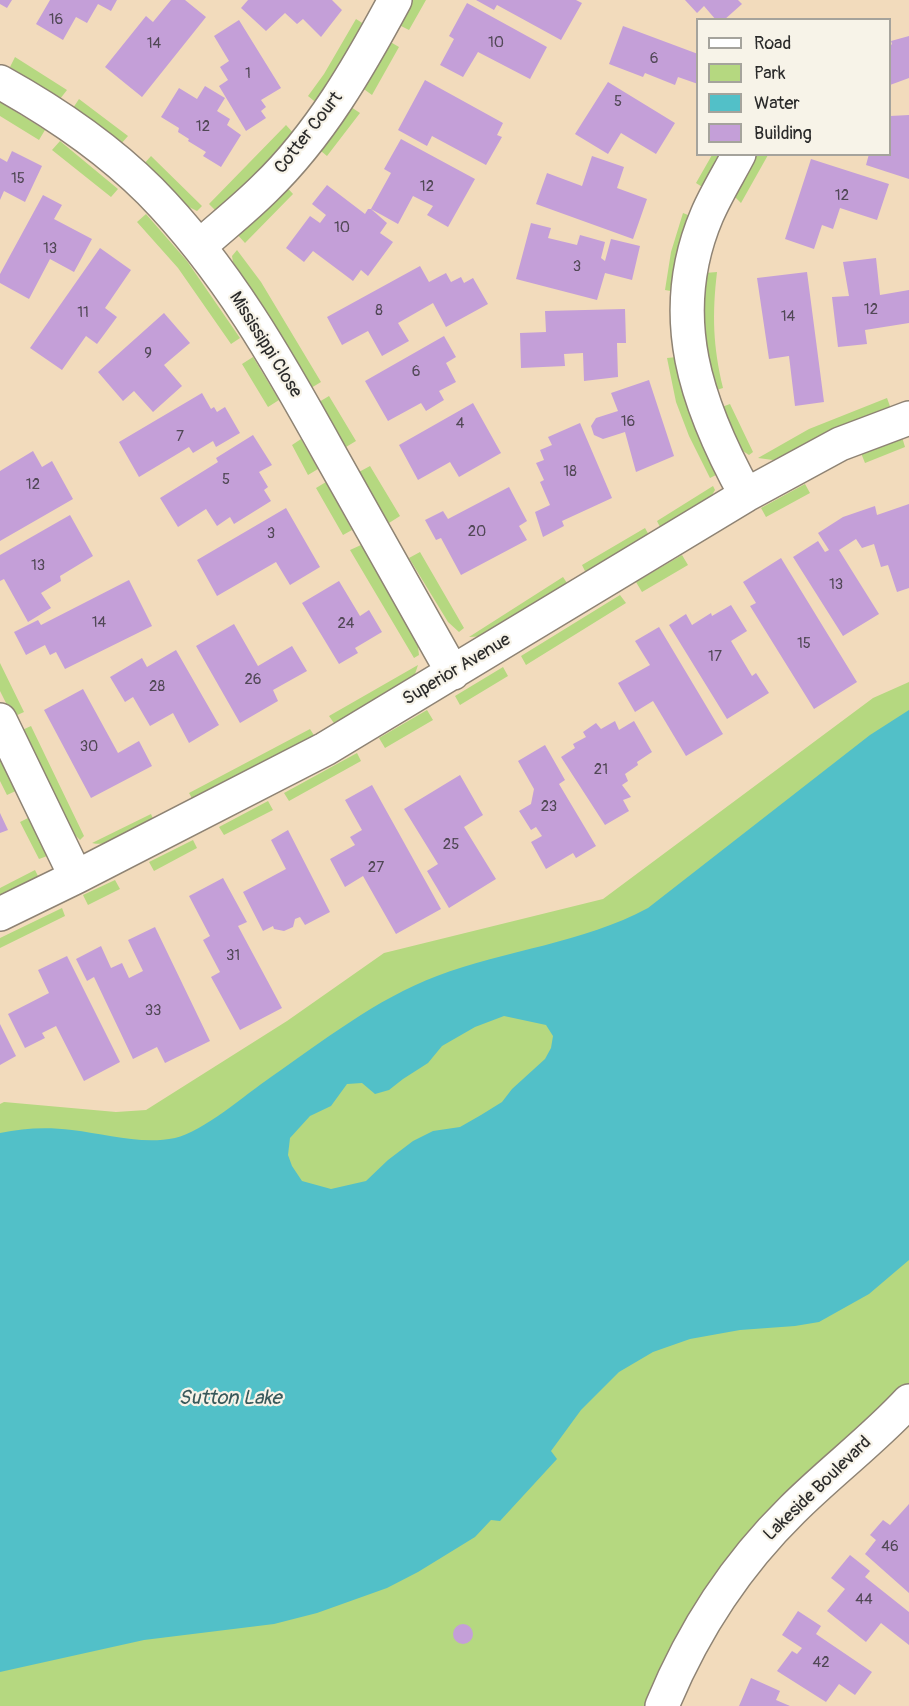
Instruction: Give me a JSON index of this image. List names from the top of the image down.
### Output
{
  "streets": {
    "street": [
      "Cotter Court",
      "Mississippi Close",
      "Superior Avenue",
      "Lakeside Boulevard"
    ]
  },
  "crossings": [
    ["Cotter Court", "Mississippi Close"],
    ["Mississippi Close", "Superior Avenue"]
  ],
  "water": ["Sutton Lake"],
  "house_numbers": [
    "16",
    "10",
    "14",
    "6",
    "1",
    "5",
    "12",
    "15",
    "12",
    "12",
    "10",
    "13",
    "3",
    "12",
    "8",
    "11",
    "14",
    "9",
    "6",
    "16",
    "4",
    "7",
    "18",
    "5",
    "12",
    "20",
    "3",
    "13",
    "13",
    "14",
    "24",
    "15",
    "17",
    "26",
    "28",
    "30",
    "21",
    "23",
    "25",
    "27",
    "31",
    "33",
    "46",
    "44",
    "42"
  ],
  "legend": [
    "Road",
    "Park",
    "Water",
    "Building"
  ]
}
